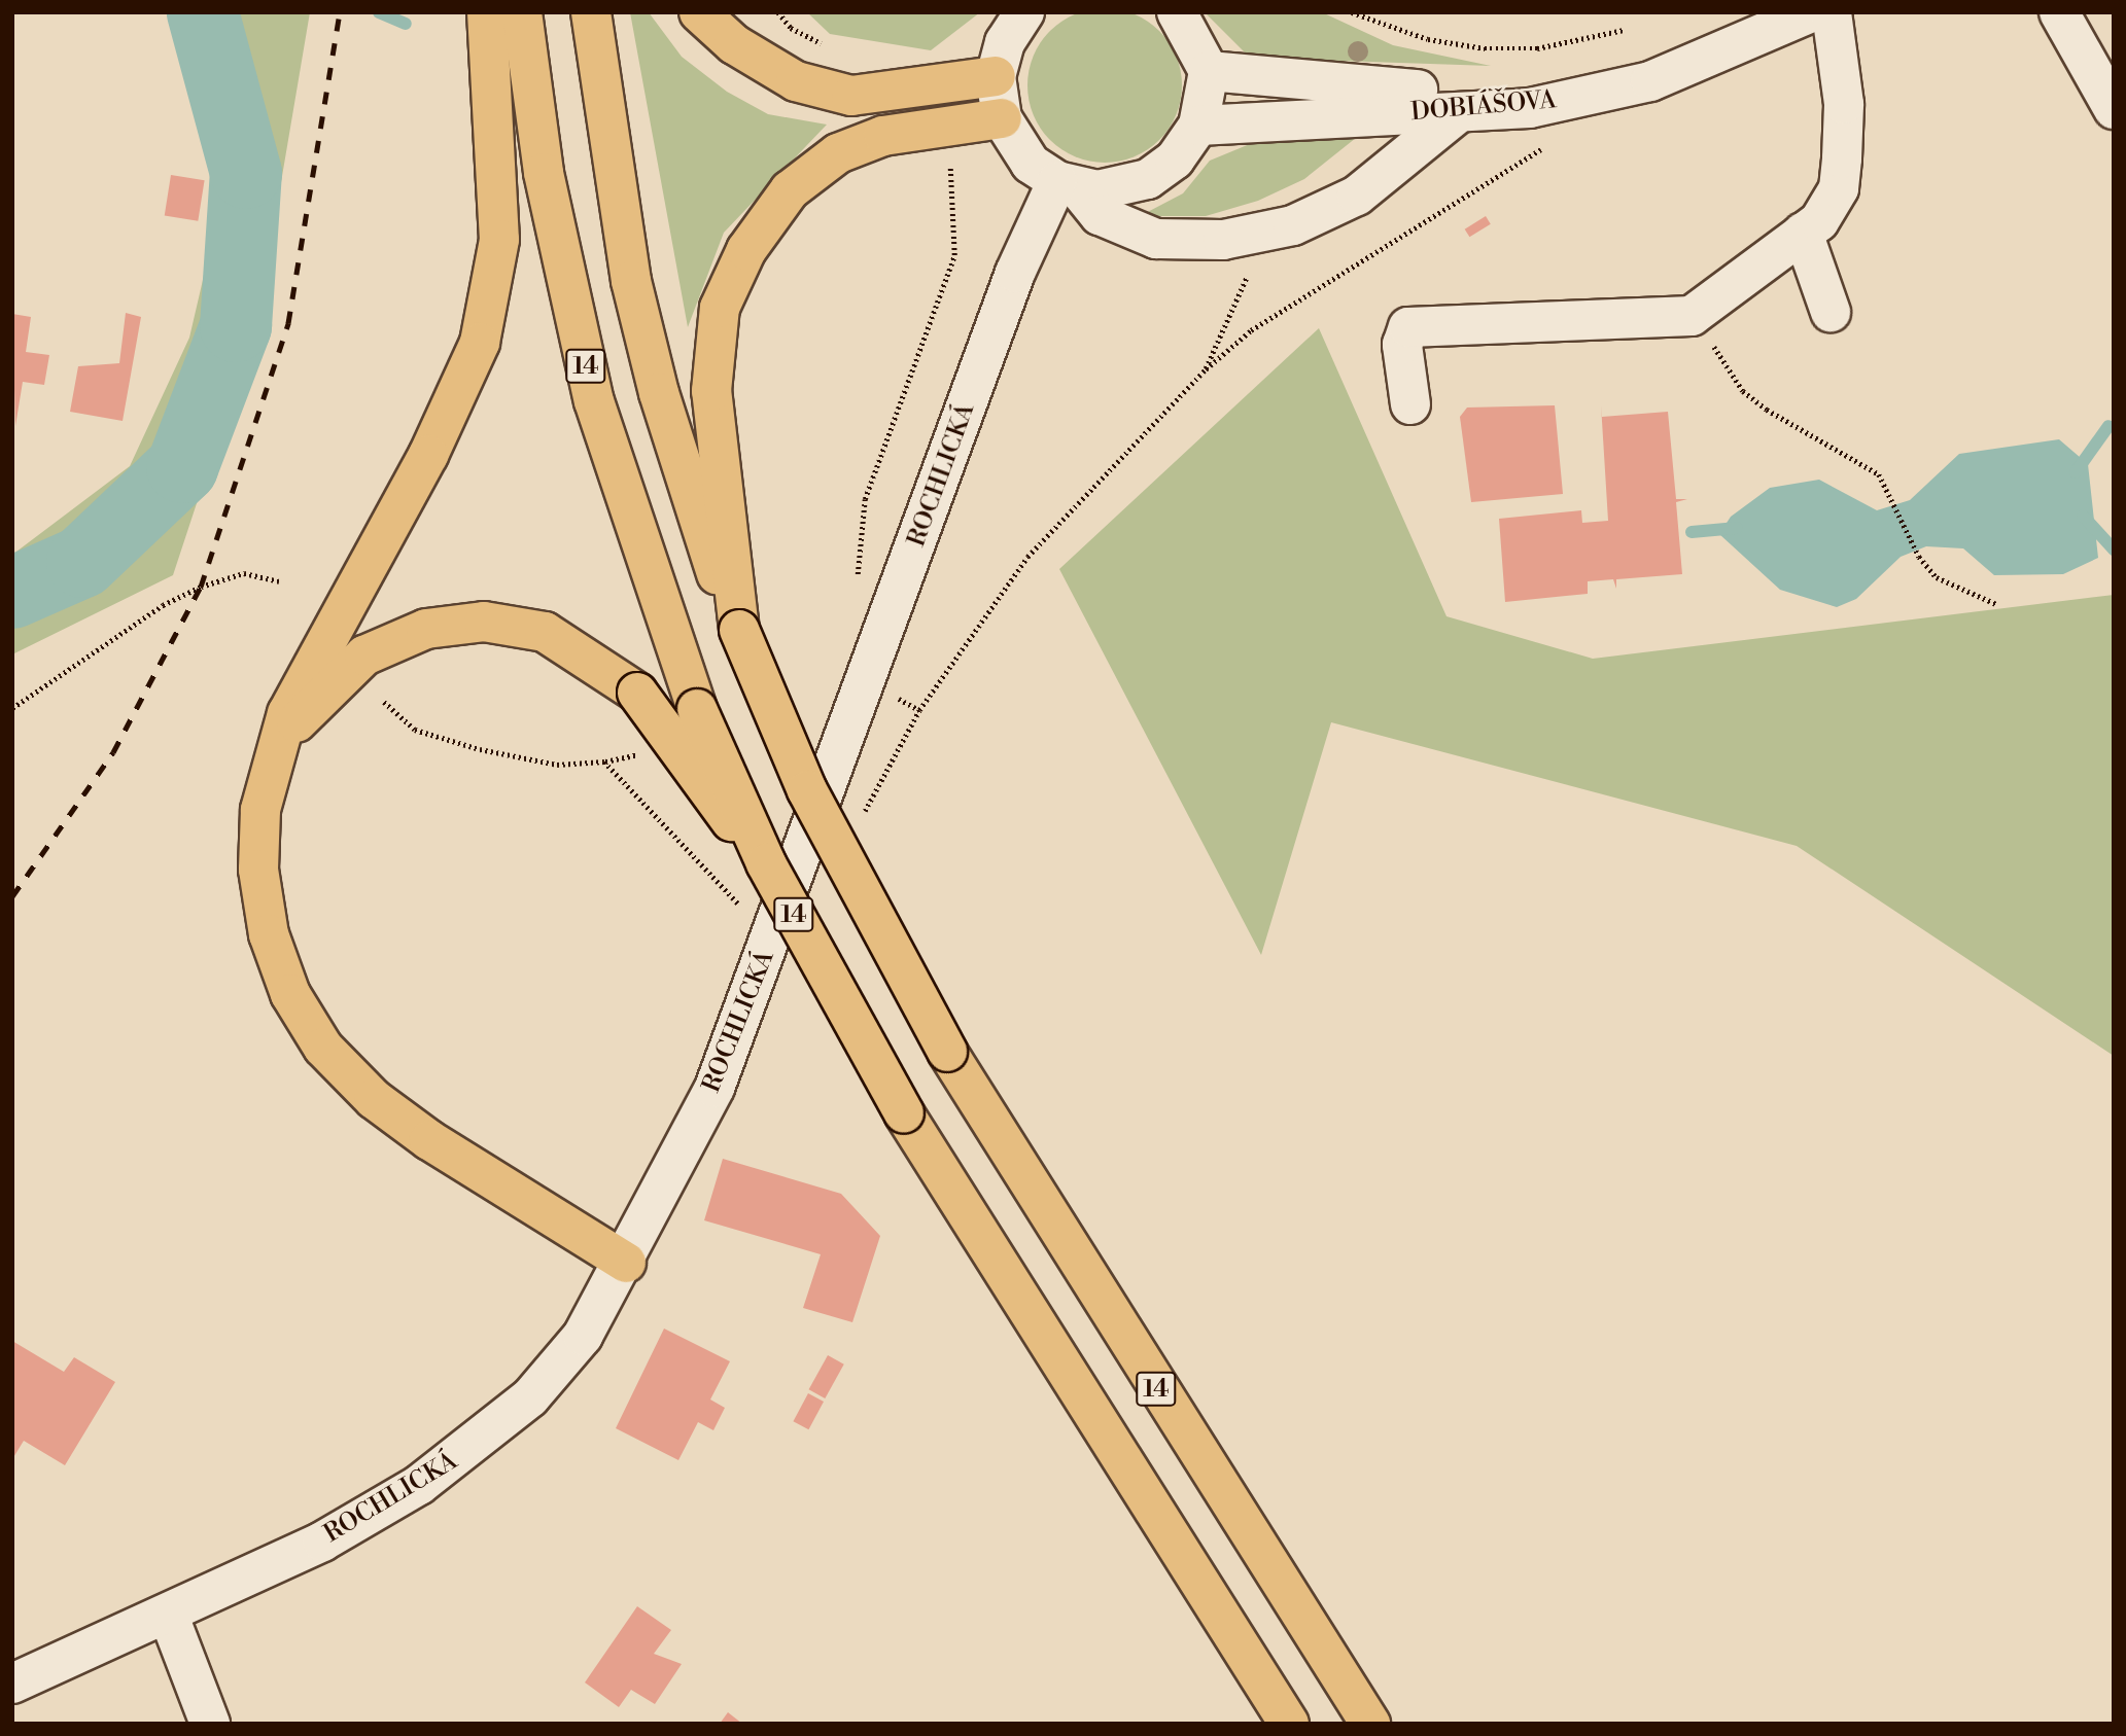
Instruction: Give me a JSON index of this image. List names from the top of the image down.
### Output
{
  "streets": {
    "highway": ["14"],
    "street": ["DOBIÁŠOVA", "ROCHLICKÁ"]
  }
}
